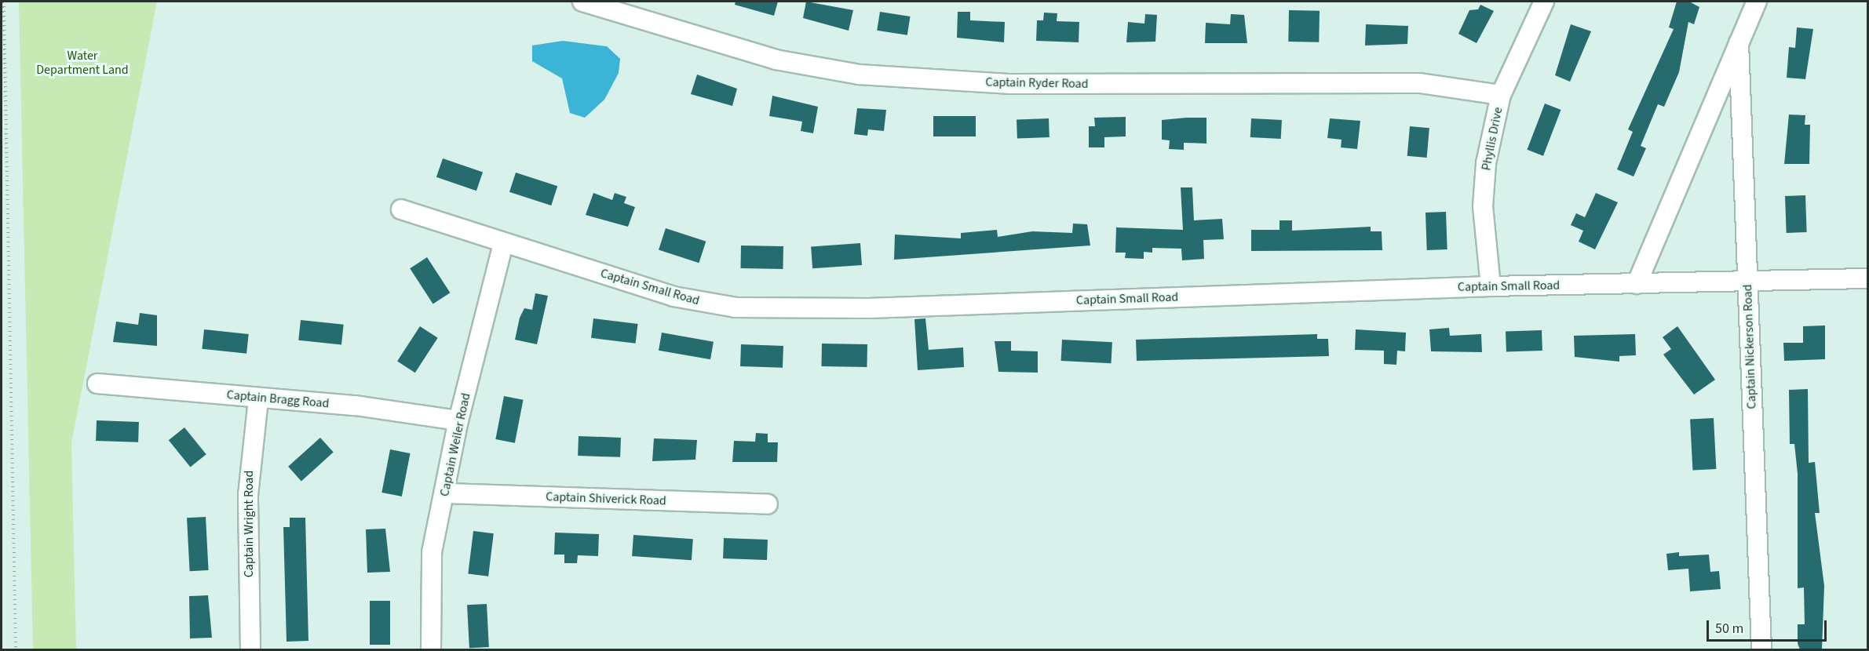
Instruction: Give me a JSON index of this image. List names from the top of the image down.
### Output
{
  "streets": {
    "street": [
      "Captain Ryder Road",
      "Phyllis Drive",
      "Captain Small Road",
      "Captain Nickerson Road",
      "Captain Bragg Road",
      "Captain Weiler Road",
      "Captain Shiverick Road",
      "Captain Wright Road"
    ]
  },
  "crossings": [
    ["Captain Ryder Road", "Phyllis Drive"],
    ["Phyllis Drive", "Captain Small Road"],
    ["Captain Small Road", "Captain Nickerson Road"],
    ["Captain Small Road", "Captain Weiler Road"],
    ["Captain Bragg Road", "Captain Weiler Road"],
    ["Captain Bragg Road", "Captain Wright Road"],
    ["Captain Weiler Road", "Captain Shiverick Road"]
  ],
  "parks": ["Water Department Land"],
  "scale_bar": "50 m"
}
